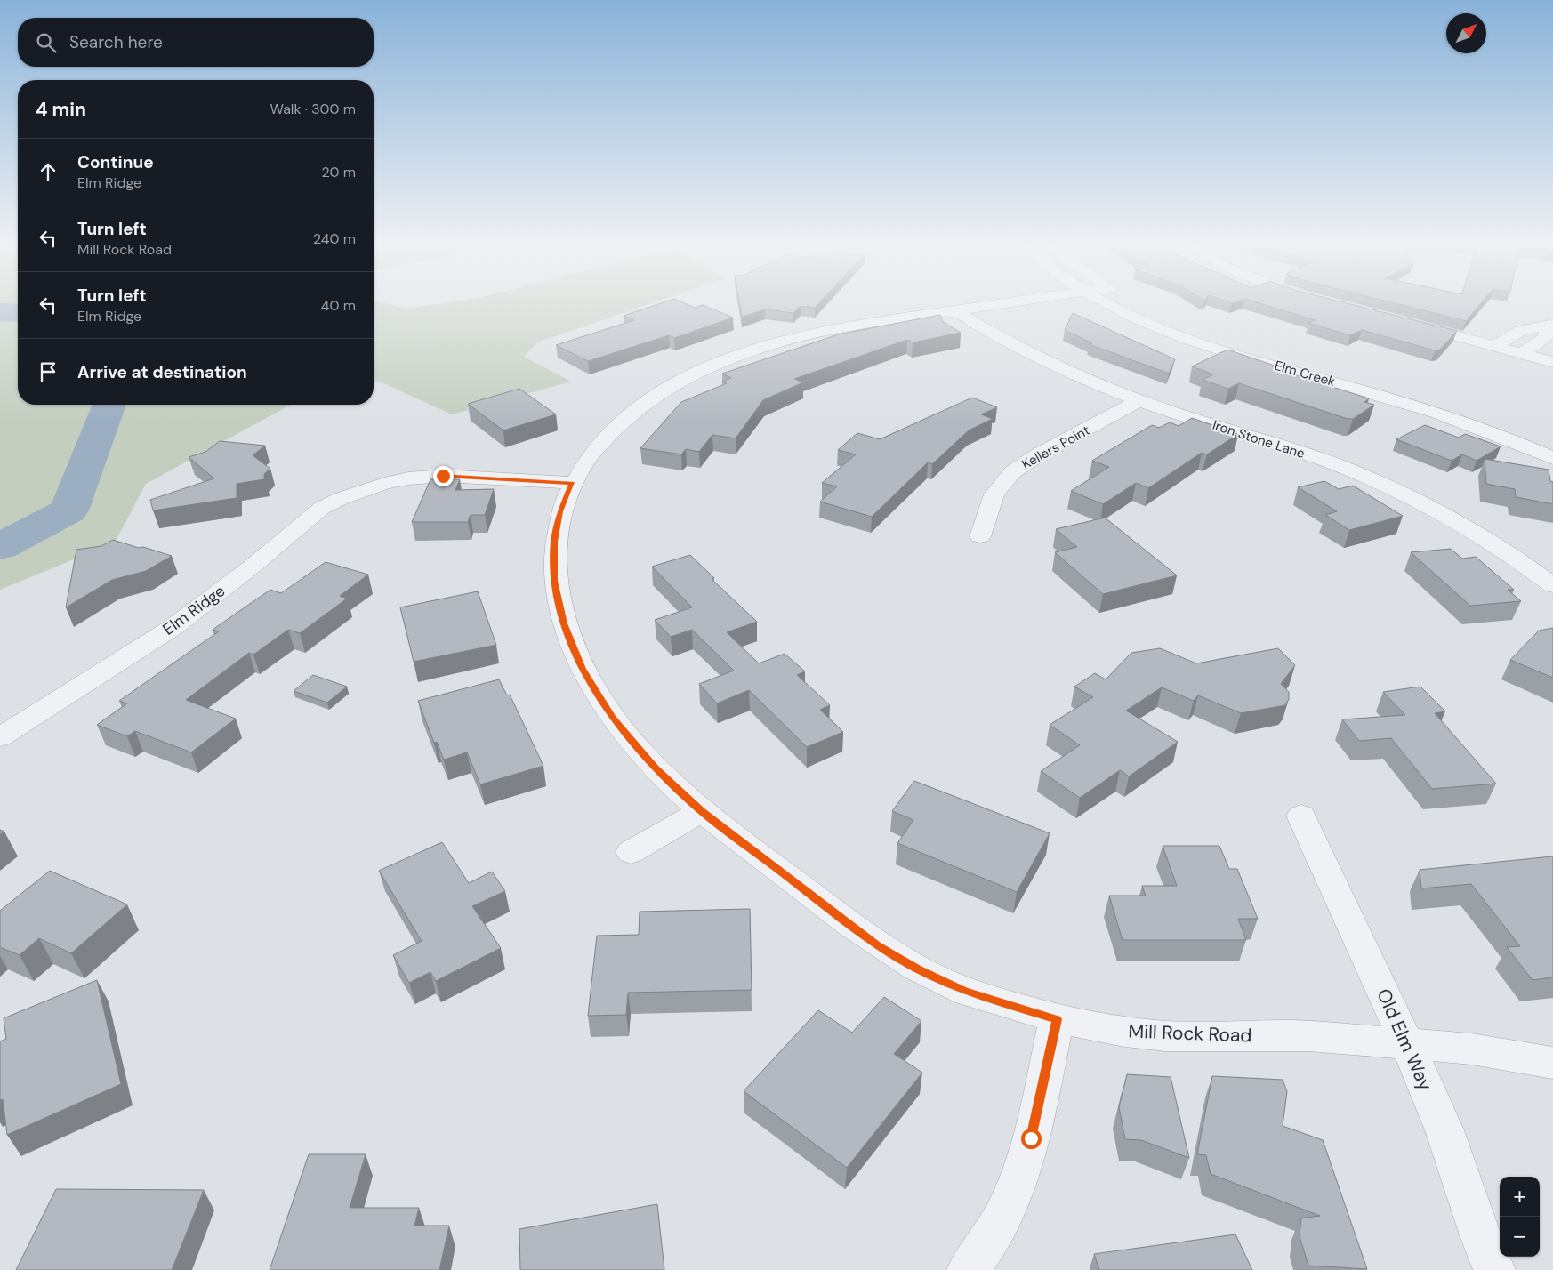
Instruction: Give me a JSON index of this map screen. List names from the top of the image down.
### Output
{
  "streets": {
    "street": [
      "Elm Creek",
      "Iron Stone Lane",
      "Kellers Point",
      "Elm Ridge",
      "Mill Rock Road",
      "Old Elm Way"
    ]
  },
  "crossings": [
    ["Iron Stone Lane", "Kellers Point"],
    ["Iron Stone Lane", "Mill Rock Road"],
    ["Elm Ridge", "Mill Rock Road"],
    ["Mill Rock Road", "Old Elm Way"]
  ],
  "north": "top right",
  "page": {
    "search": "Search here",
    "heading": ["4 min", "Walk · 300 m"],
    "list": [
      ["Continue", "Elm Ridge", "20 m"],
      ["Turn left", "Mill Rock Road", "240 m"],
      ["Turn left", "Elm Ridge", "40 m"],
      "Arrive at destination"
    ],
    "map_buttons": ["+", "−"]
  }
}
